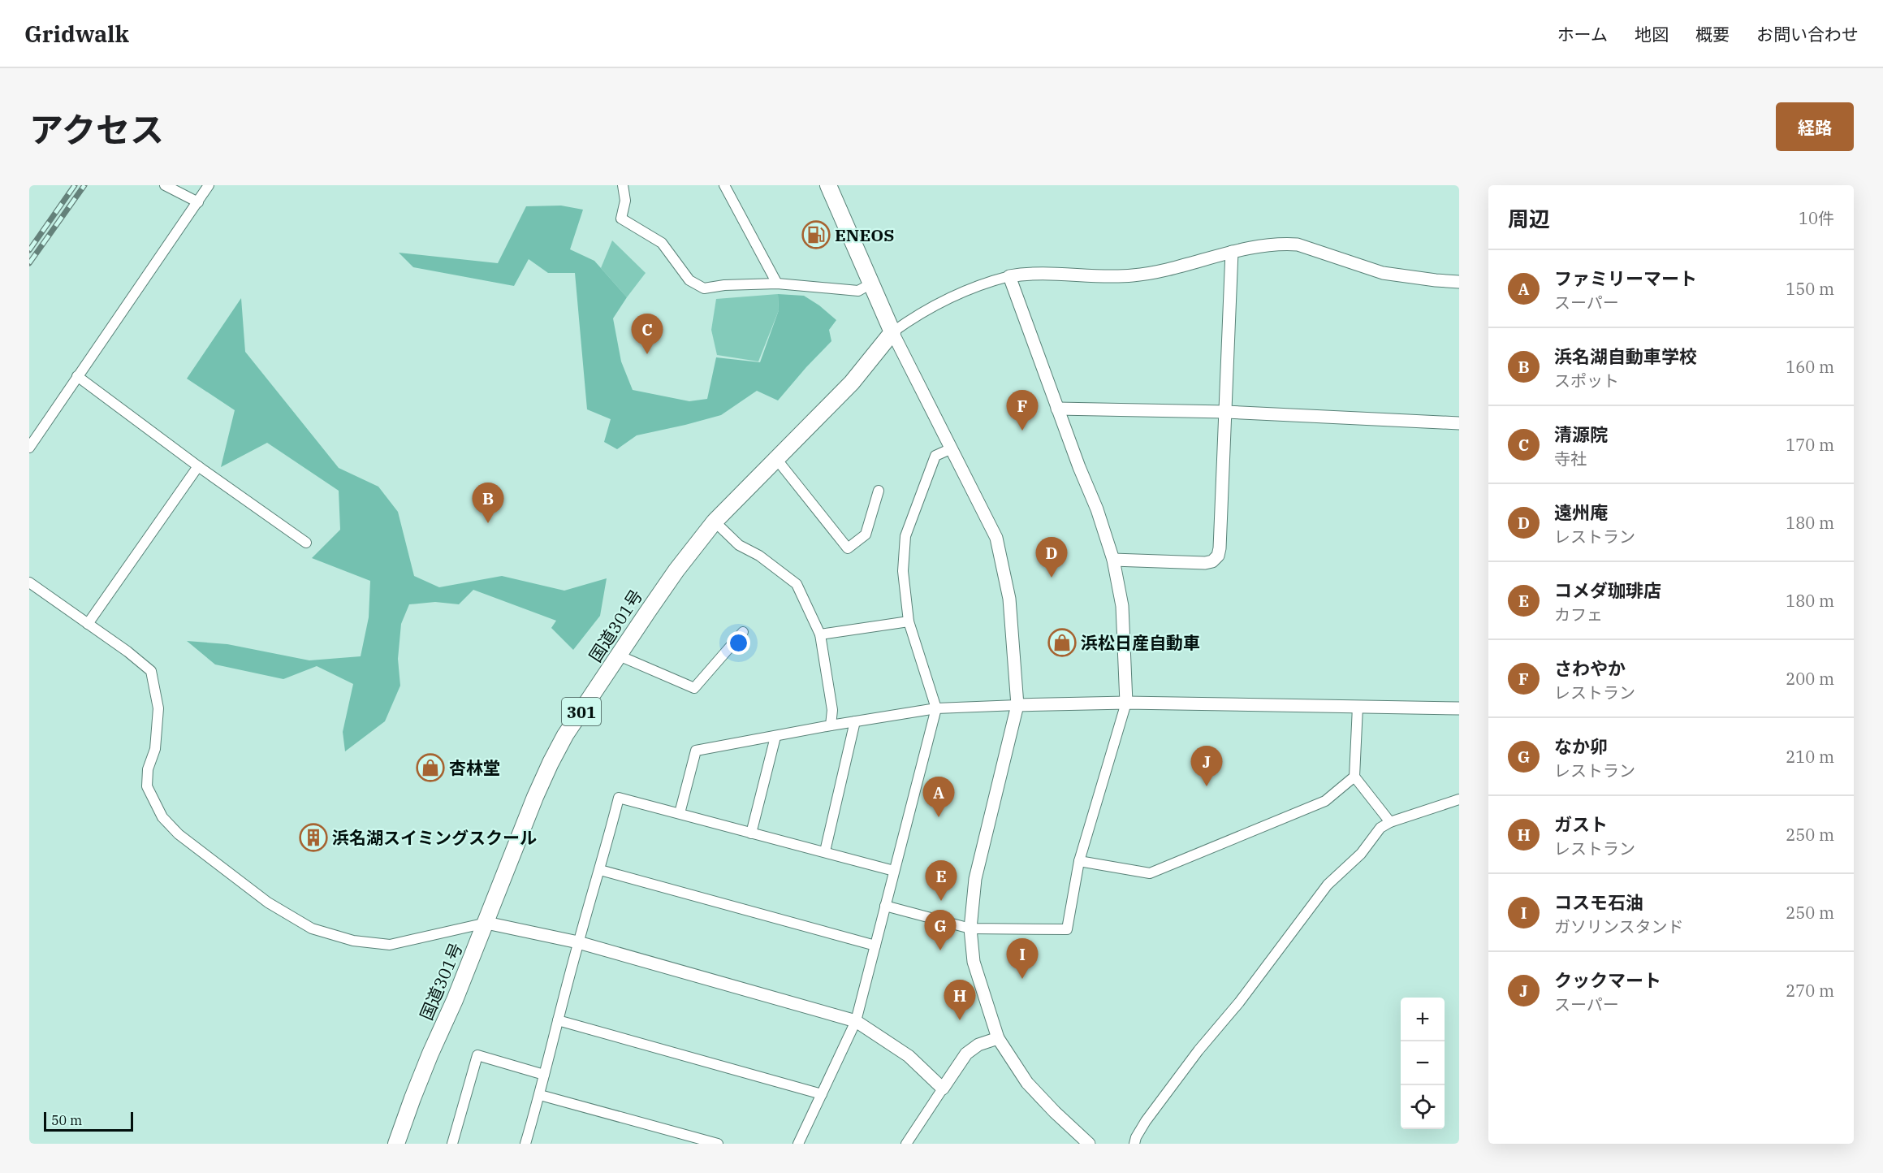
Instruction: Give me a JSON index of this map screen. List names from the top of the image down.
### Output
{
  "streets": {
    "highway": ["国道301号", "301"]
  },
  "places": {
    "fuel station": ["ENEOS"],
    "shop": ["浜松日産自動車", "杏林堂"],
    "building": ["浜名湖スイミングスクール"]
  },
  "scale_bar": "50 m",
  "page": {
    "header": "Gridwalk",
    "nav": [
      "ホーム",
      "地図",
      "概要",
      "お問い合わせ"
    ],
    "title": "アクセス",
    "buttons": "経路",
    "heading": ["周辺", "10件"],
    "list": [
      {
        "mark": "A",
        "name": "ファミリーマート",
        "note": "スーパー",
        "value": "150 m"
      },
      {
        "mark": "B",
        "name": "浜名湖自動車学校",
        "note": "スポット",
        "value": "160 m"
      },
      {
        "mark": "C",
        "name": "清源院",
        "note": "寺社",
        "value": "170 m"
      },
      {
        "mark": "D",
        "name": "遠州庵",
        "note": "レストラン",
        "value": "180 m"
      },
      {
        "mark": "E",
        "name": "コメダ珈琲店",
        "note": "カフェ",
        "value": "180 m"
      },
      {
        "mark": "F",
        "name": "さわやか",
        "note": "レストラン",
        "value": "200 m"
      },
      {
        "mark": "G",
        "name": "なか卯",
        "note": "レストラン",
        "value": "210 m"
      },
      {
        "mark": "H",
        "name": "ガスト",
        "note": "レストラン",
        "value": "250 m"
      },
      {
        "mark": "I",
        "name": "コスモ石油",
        "note": "ガソリンスタンド",
        "value": "250 m"
      },
      {
        "mark": "J",
        "name": "クックマート",
        "note": "スーパー",
        "value": "270 m"
      }
    ],
    "pins": [
      "C",
      "F",
      "B",
      "D",
      "J",
      "A",
      "E",
      "G",
      "I",
      "H"
    ],
    "map_buttons": ["+", "−"],
    "scale": "50 m"
  }
}
